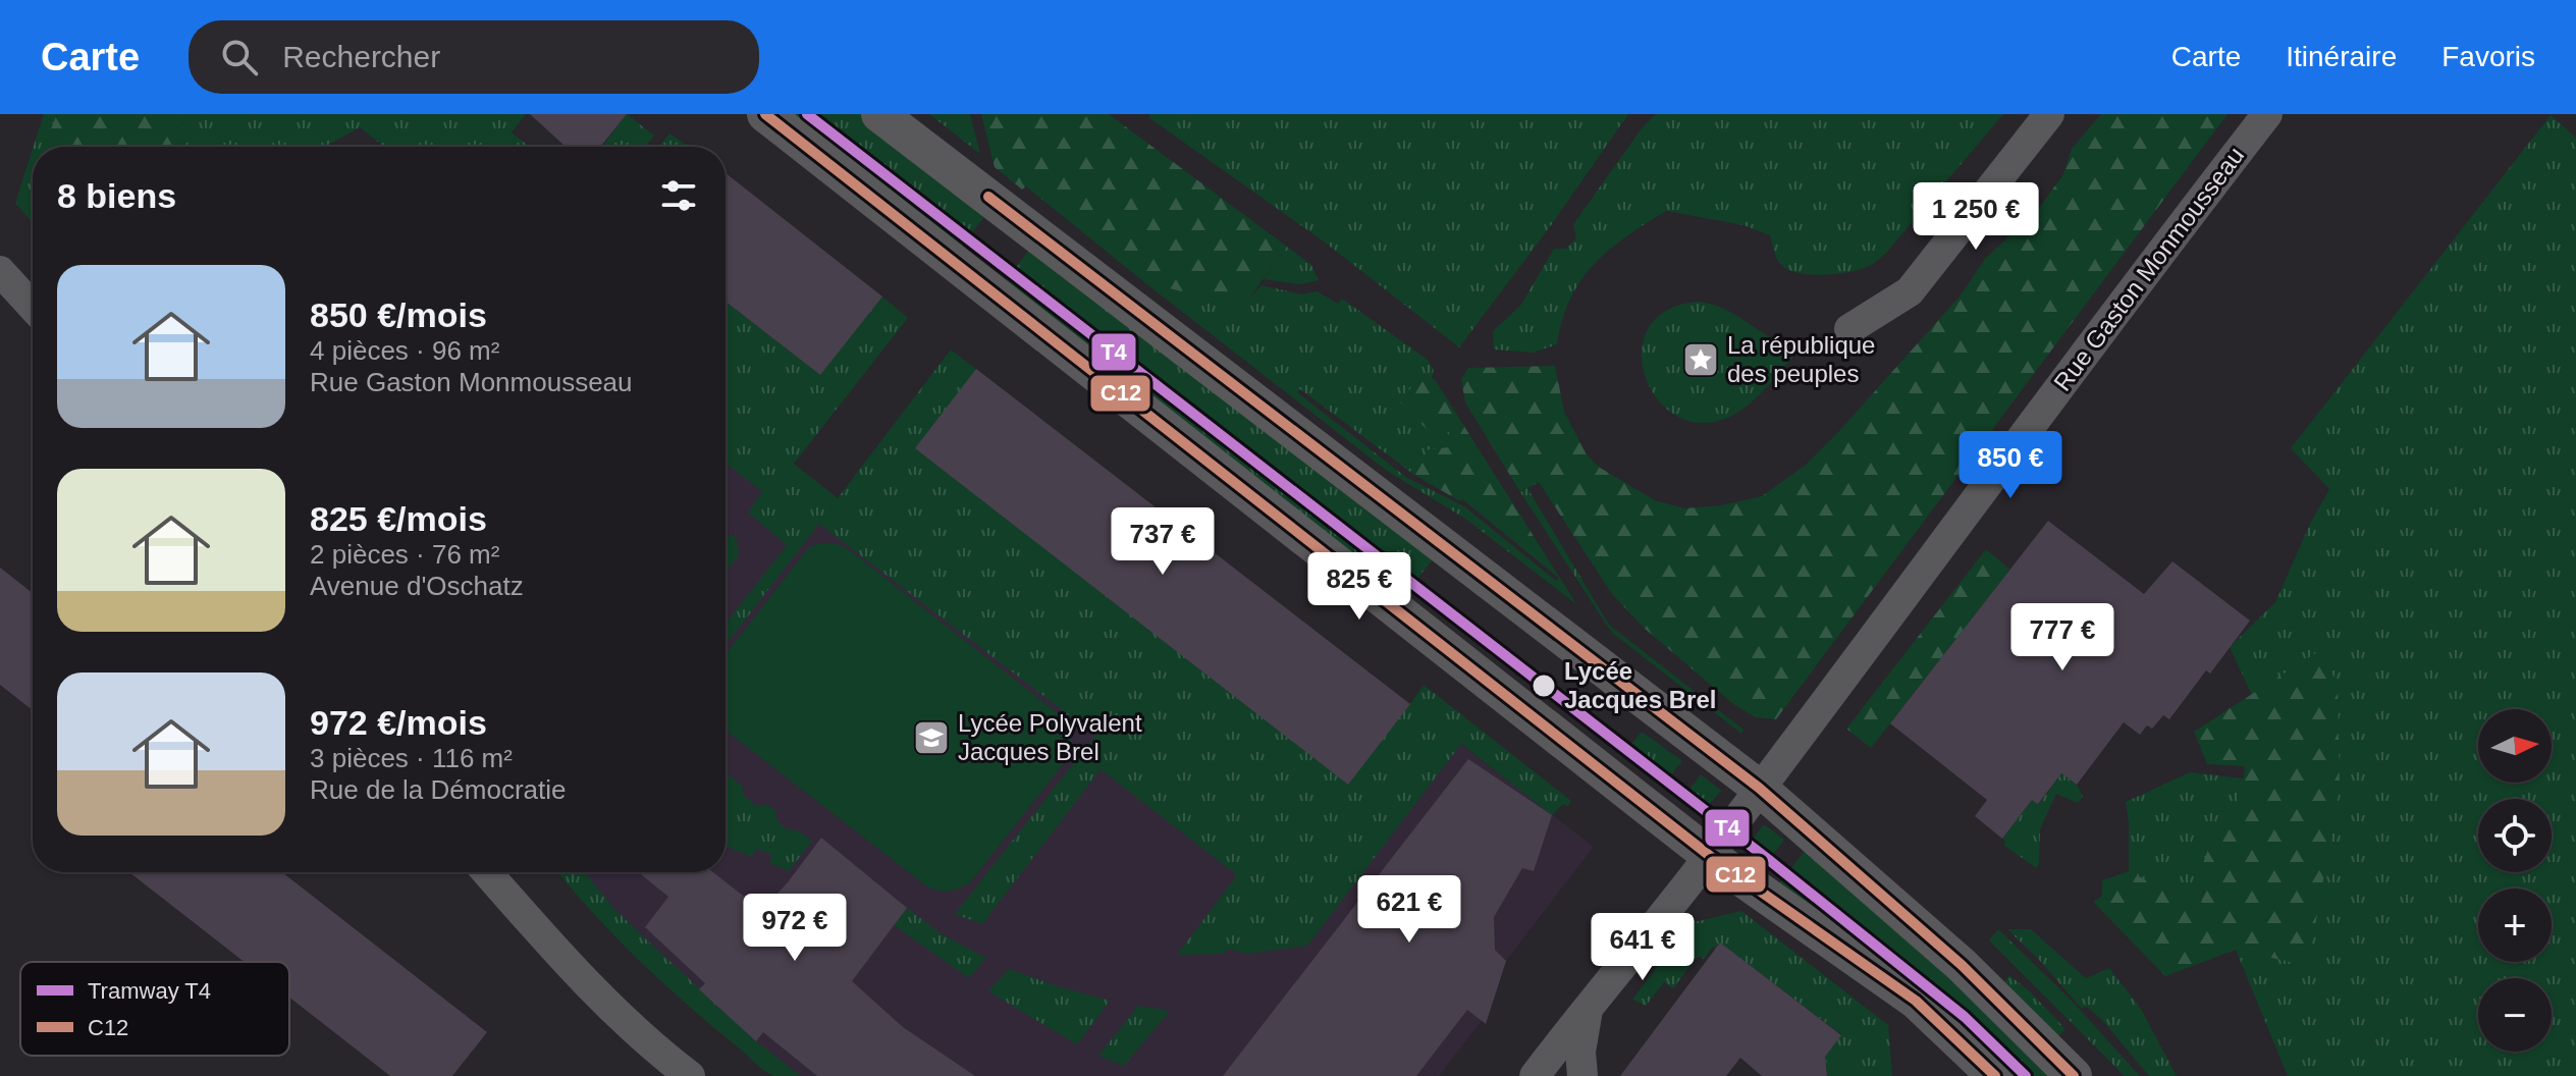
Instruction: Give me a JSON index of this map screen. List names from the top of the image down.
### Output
{
  "streets": {
    "street": ["Rue Gaston Monmousseau"]
  },
  "places": {
    "place": ["La république des peuples"],
    "other": ["Lycée Jacques Brel"],
    "school or university": ["Lycée Polyvalent Jacques Brel"]
  },
  "lines": ["tram line T4", "transit line C12"],
  "legend": ["Tramway T4", "C12"],
  "north": "right",
  "page": {
    "header": "Carte",
    "search": "Rechercher",
    "nav": ["Carte", "Itinéraire", "Favoris"],
    "heading": "8 biens",
    "price": [
      "1 250 €",
      "850 €",
      "737 €",
      "825 €",
      "777 €",
      "621 €",
      "972 €",
      "641 €"
    ],
    "list": [
      {
        "name": "850 €/mois",
        "note": "4 pièces · 96 m² · Rue Gaston Monmousseau"
      },
      {
        "name": "825 €/mois",
        "note": "2 pièces · 76 m² · Avenue d'Oschatz"
      },
      {
        "name": "972 €/mois",
        "note": "3 pièces · 116 m² · Rue de la Démocratie"
      }
    ],
    "map_buttons": ["+", "−"]
  }
}
